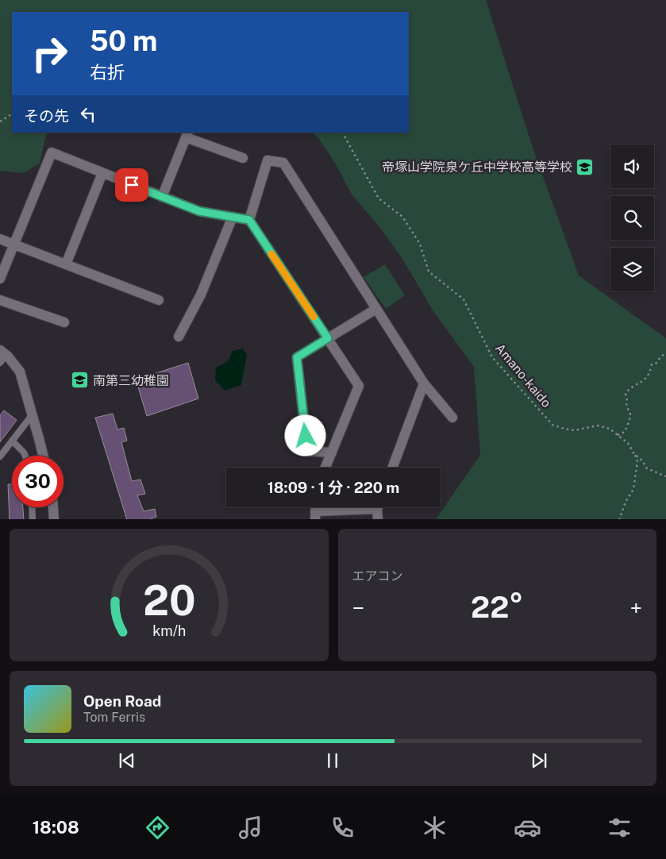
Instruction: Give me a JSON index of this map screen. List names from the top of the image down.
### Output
{
  "streets": {
    "path": ["Amano-kaido"]
  },
  "places": {
    "school or university": ["帝塚山学院泉ケ丘中学校高等学校", "南第三幼稚園"]
  },
  "page": {
    "turn": ["50 m", "右折"],
    "then": "その先",
    "limit": "30",
    "trip": "18:09 · 1 分 · 220 m",
    "tile": "エアコン",
    "heat": ["−", "22°", "+"],
    "song": ["Open Road", "Tom Ferris"],
    "tabs": "18:08",
    "gauge": ["20", "km/h"]
  }
}
